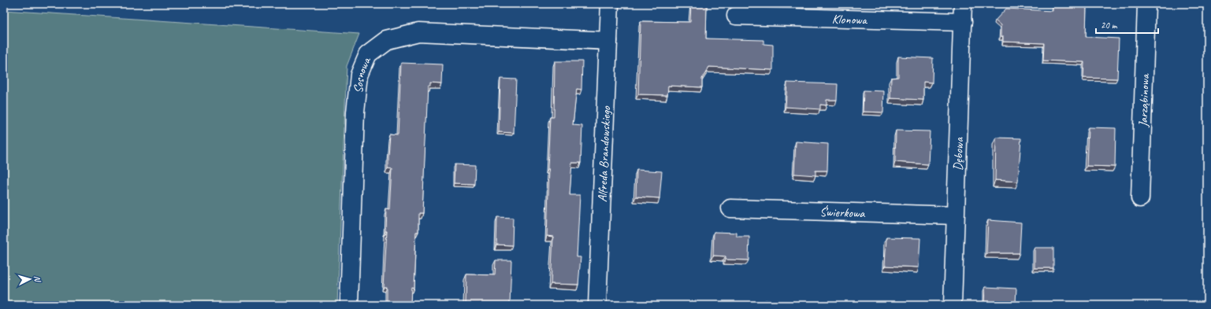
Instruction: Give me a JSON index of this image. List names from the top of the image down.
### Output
{
  "streets": {
    "street": [
      "Klonowa",
      "Sosnowa",
      "Jarząbinowa",
      "Dębowa",
      "Alfreda Brandowskiego",
      "Świerkowa"
    ]
  },
  "crossings": [
    ["Klonowa", "Dębowa"],
    ["Sosnowa", "Alfreda Brandowskiego"],
    ["Dębowa", "Świerkowa"]
  ],
  "scale_bar": "20 m",
  "north": "right"
}
